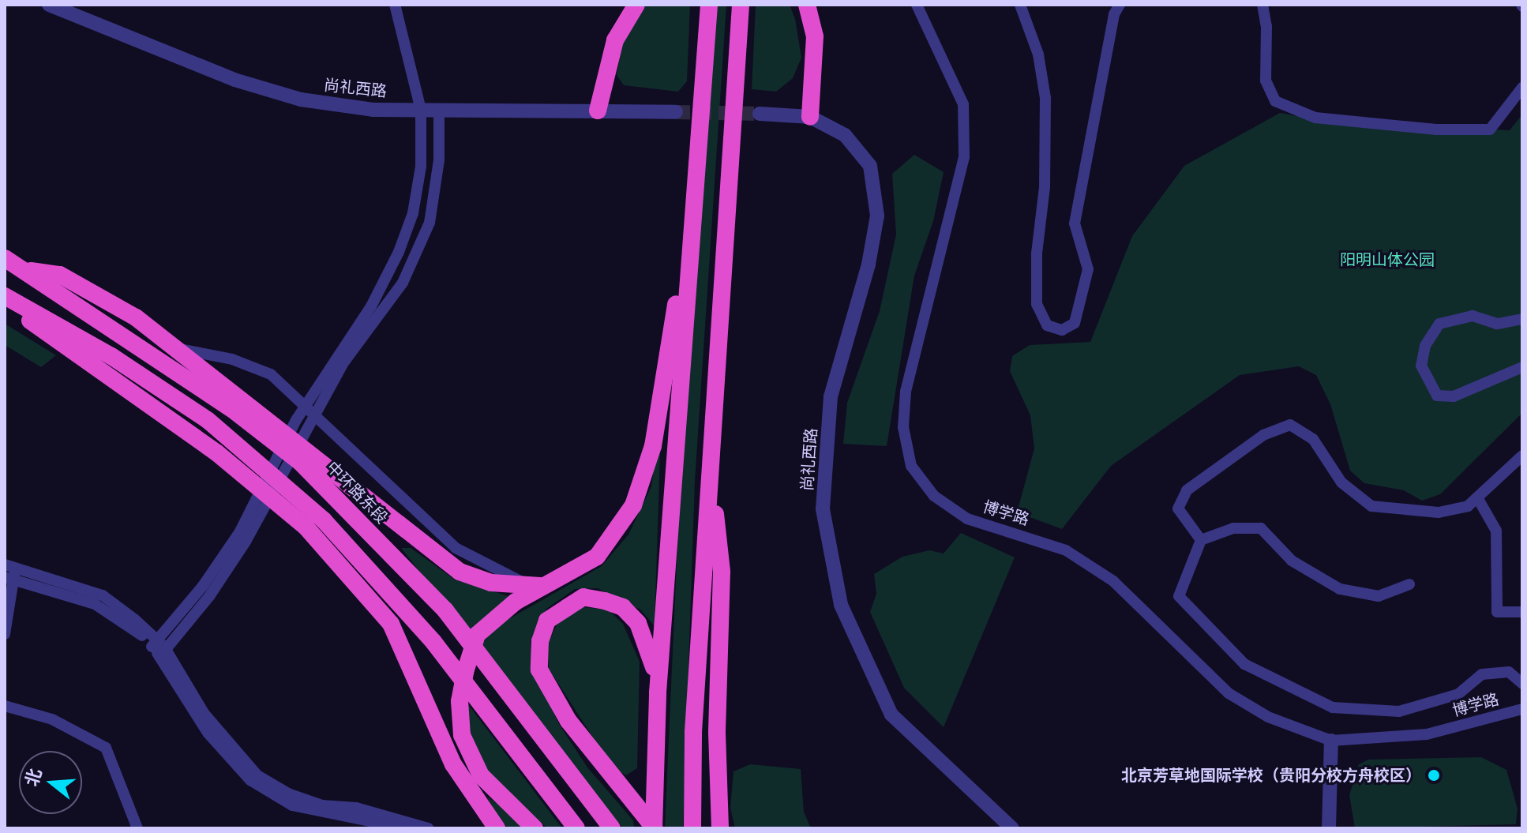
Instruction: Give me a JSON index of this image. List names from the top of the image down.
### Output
{
  "streets": {
    "highway": ["中环路东段"],
    "street": ["尚礼西路", "博学路"]
  },
  "parks": ["阳明山体公园"],
  "places": ["北京芳草地国际学校（贵阳分校方舟校区）"],
  "north": "left"
}
